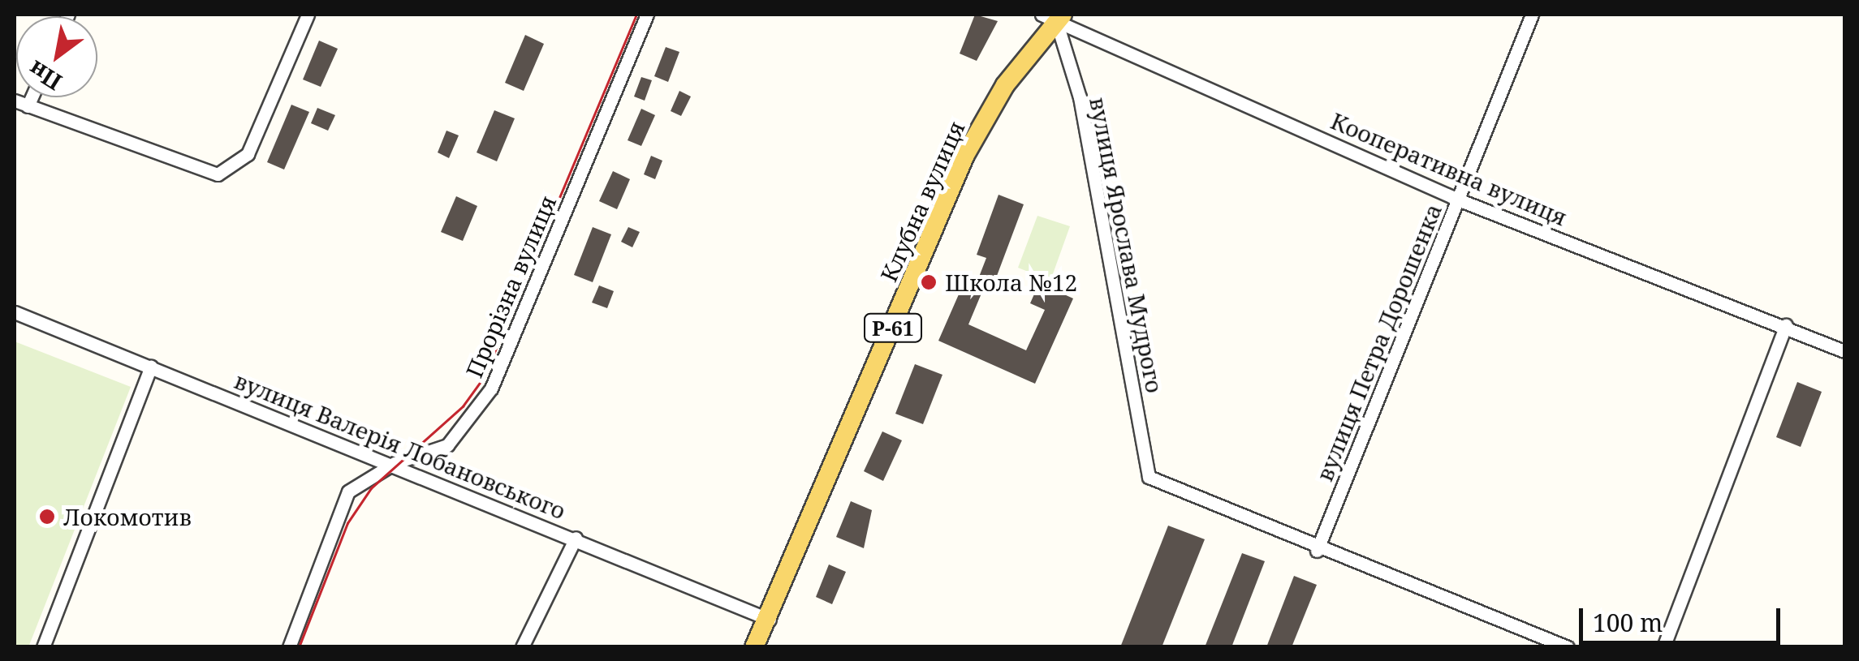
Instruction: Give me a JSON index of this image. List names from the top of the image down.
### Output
{
  "streets": {
    "main road": ["Клубна вулиця", "Р-61"],
    "street": [
      "Кооперативна вулиця",
      "вулиця Ярослава Мудрого",
      "Прорізна вулиця",
      "вулиця Петра Дорошенка",
      "вулиця Валерія Лобановського"
    ]
  },
  "crossings": [
    ["Кооперативна вулиця", "Клубна вулиця"],
    ["Кооперативна вулиця", "вулиця Ярослава Мудрого"],
    ["Кооперативна вулиця", "вулиця Петра Дорошенка"],
    ["Клубна вулиця", "вулиця Ярослава Мудрого"],
    ["Клубна вулиця", "вулиця Валерія Лобановського"],
    ["вулиця Ярослава Мудрого", "вулиця Петра Дорошенка"],
    ["Прорізна вулиця", "вулиця Валерія Лобановського"]
  ],
  "places": ["Школа №12", "Локомотив"],
  "scale_bar": "100 m",
  "north": "bottom left"
}
